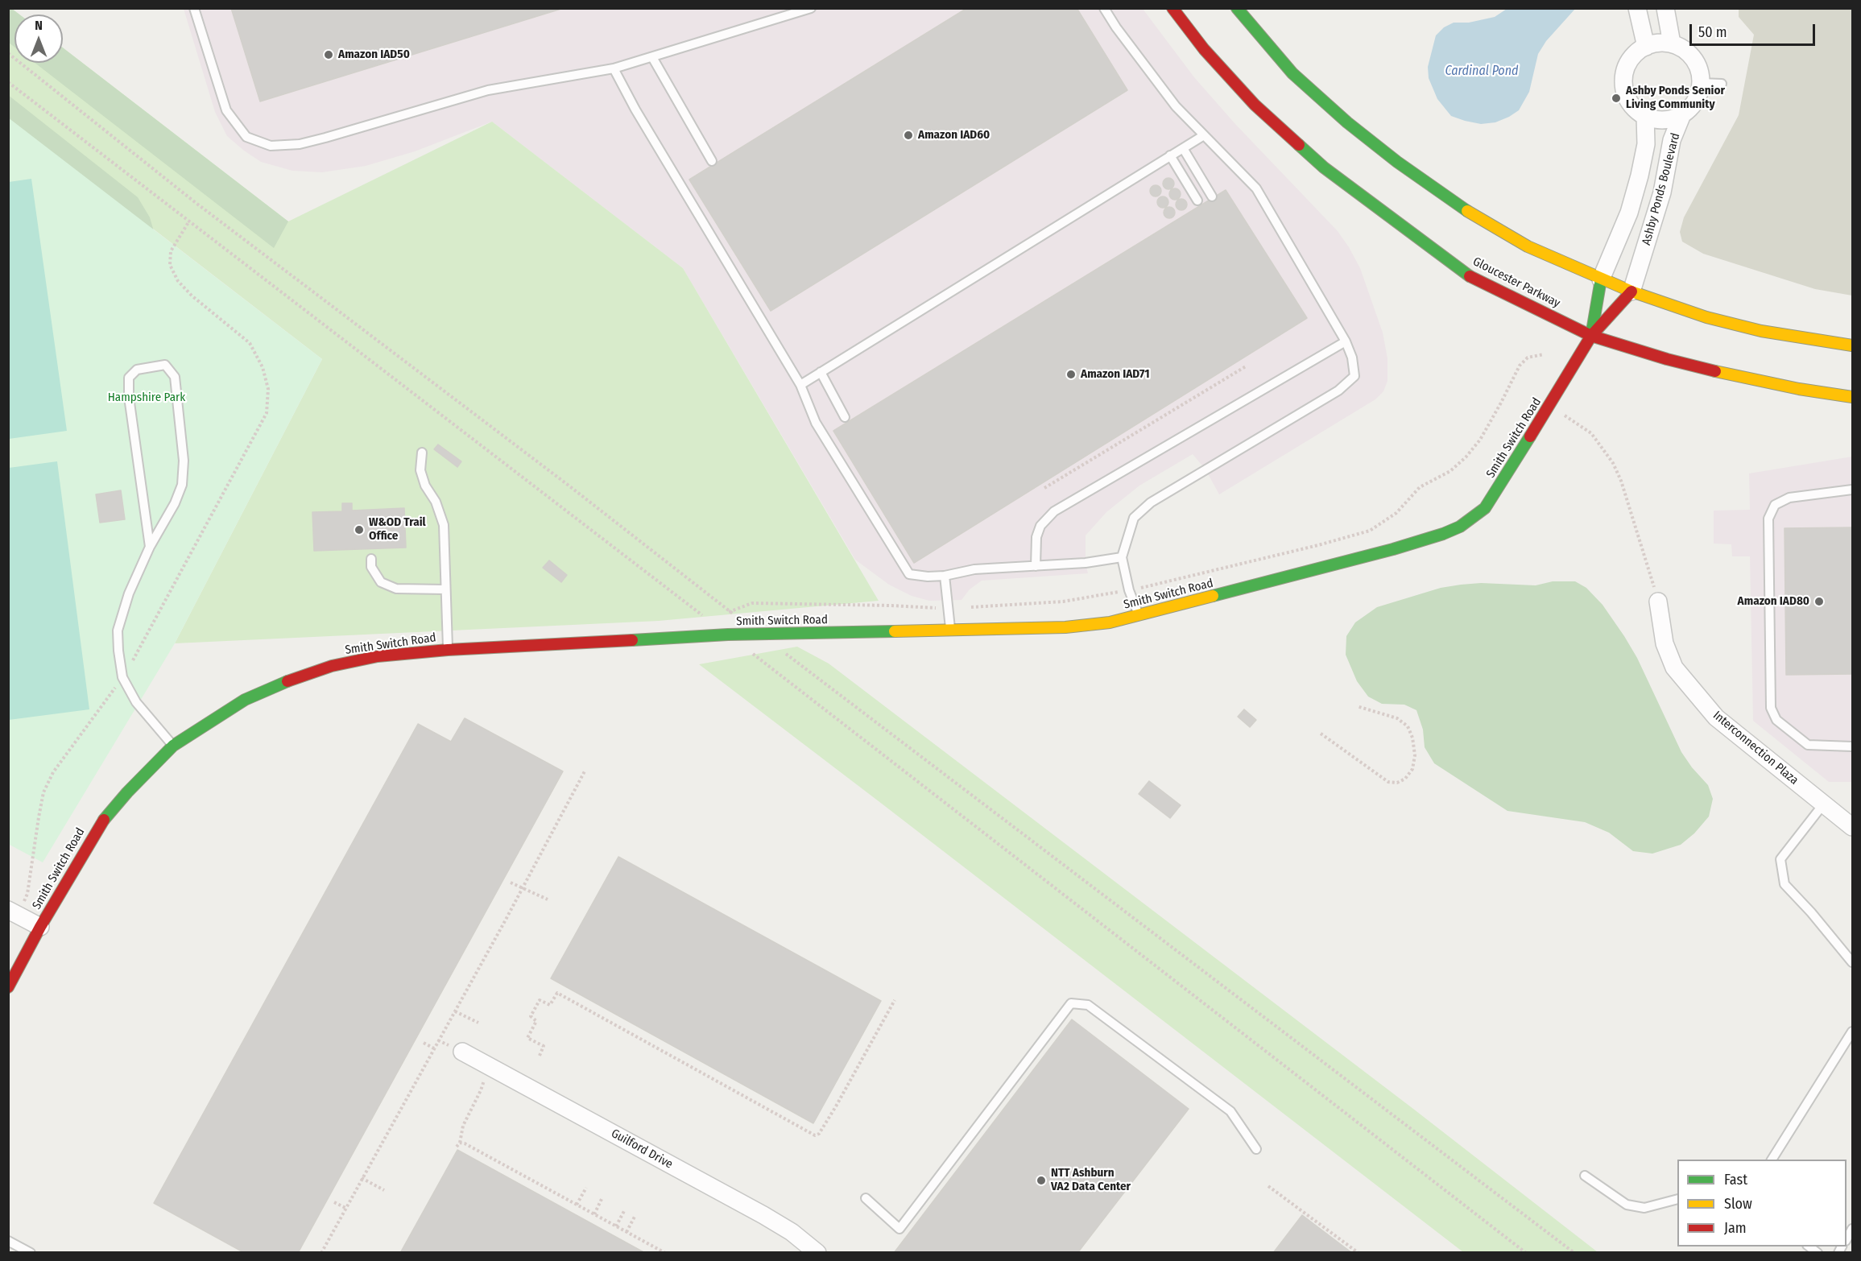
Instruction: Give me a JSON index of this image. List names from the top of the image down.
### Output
{
  "streets": {
    "street": [
      "Ashby Ponds Boulevard",
      "Gloucester Parkway",
      "Smith Switch Road",
      "Interconnection Plaza",
      "Guilford Drive"
    ]
  },
  "crossings": [
    ["Ashby Ponds Boulevard", "Smith Switch Road"],
    ["Gloucester Parkway", "Smith Switch Road"]
  ],
  "water": ["Cardinal Pond"],
  "parks": ["Hampshire Park"],
  "places": [
    "Amazon IAD50",
    "Ashby Ponds Senior Living Community",
    "Amazon IAD60",
    "Amazon IAD71",
    "W&OD Trail Office",
    "Amazon IAD80",
    "NTT Ashburn VA2 Data Center"
  ],
  "legend": ["Fast", "Slow", "Jam"],
  "scale_bar": "50 m",
  "north": "top"
}
